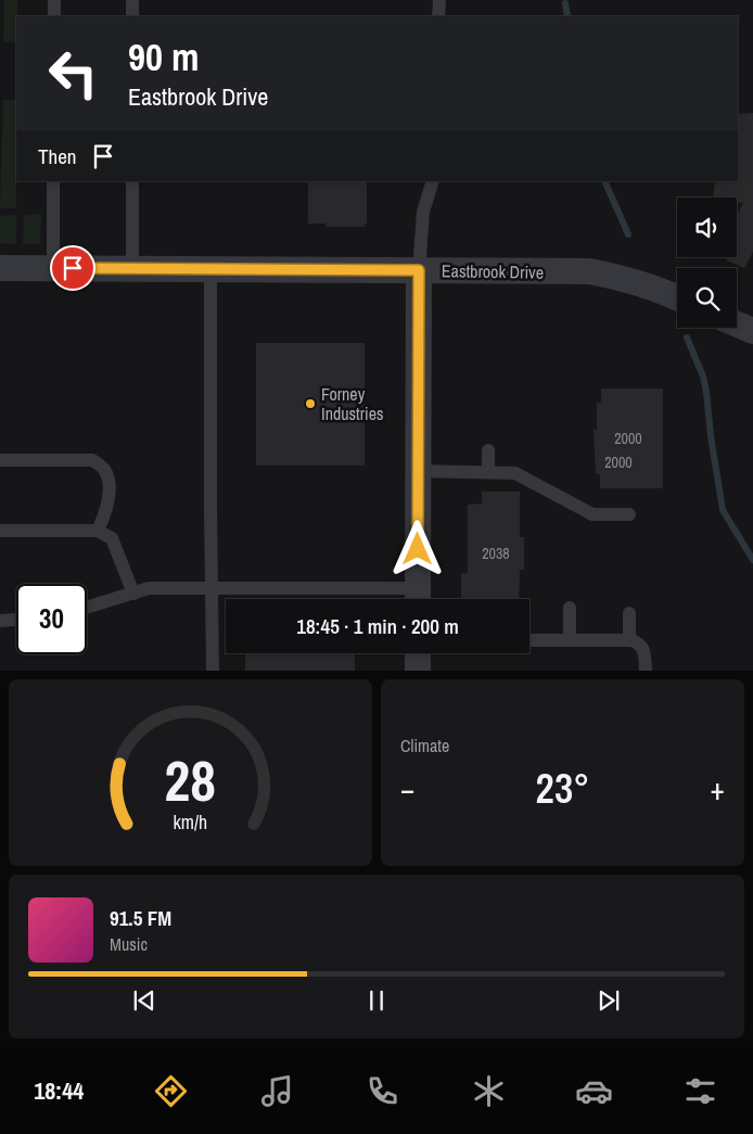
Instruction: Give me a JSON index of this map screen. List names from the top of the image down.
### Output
{
  "streets": {
    "street": ["Eastbrook Drive"]
  },
  "places": ["Forney Industries"],
  "house_numbers": ["2000", "2000", "2038"],
  "page": {
    "turn": ["90 m", "Eastbrook Drive"],
    "then": "Then",
    "limit": "30",
    "trip": "18:45 · 1 min · 200 m",
    "tile": "Climate",
    "heat": ["−", "23°", "+"],
    "song": ["91.5 FM", "Music"],
    "tabs": "18:44",
    "gauge": ["28", "km/h"]
  }
}
